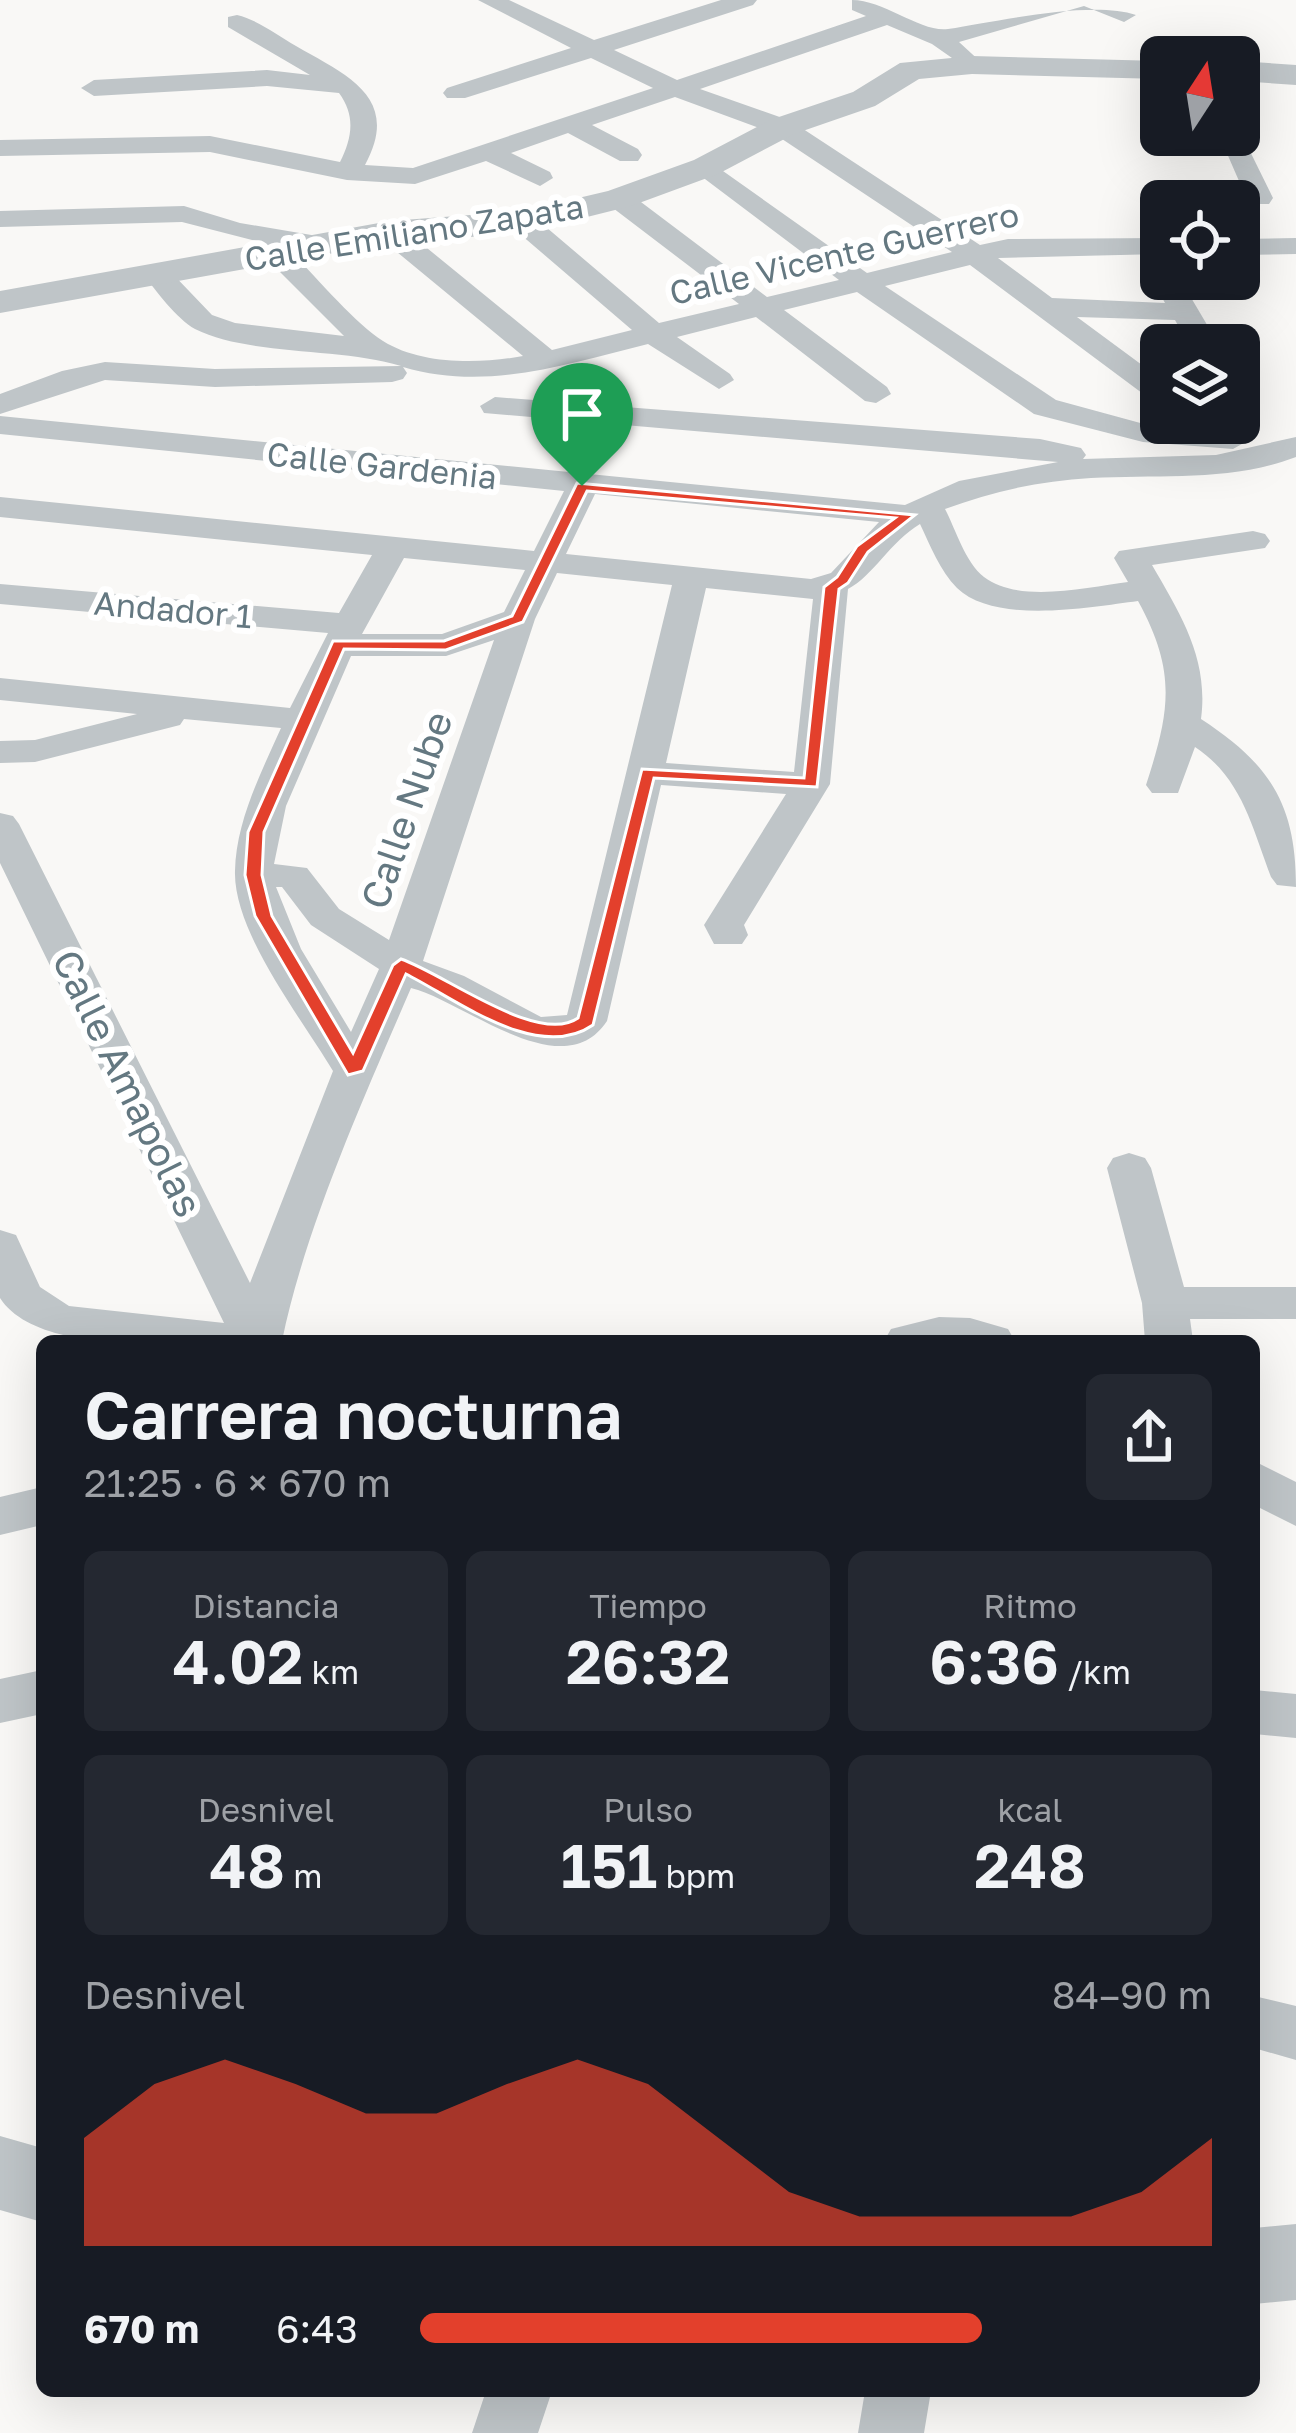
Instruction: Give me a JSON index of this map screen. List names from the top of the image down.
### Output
{
  "streets": {
    "street": [
      "Calle Emiliano Zapata",
      "Calle Vicente Guerrero",
      "Calle Gardenia",
      "Andador 1",
      "Calle Nube",
      "Calle Amapolas"
    ]
  },
  "crossings": [
    ["Calle Gardenia", "Calle Nube"],
    ["Andador 1", "Calle Nube"]
  ],
  "north": "top",
  "page": {
    "heading": ["Carrera nocturna", "21:25 · 6 × 670 m"],
    "stats": [
      ["Distancia", "4.02 km"],
      ["Tiempo", "26:32"],
      ["Ritmo", "6:36 /km"],
      ["Desnivel", "48 m"],
      ["Pulso", "151 bpm"],
      ["kcal", "248"]
    ],
    "chart": ["Desnivel", "84–90 m"],
    "list": [
      {
        "name": "670 m",
        "note": "6:43"
      }
    ]
  }
}
